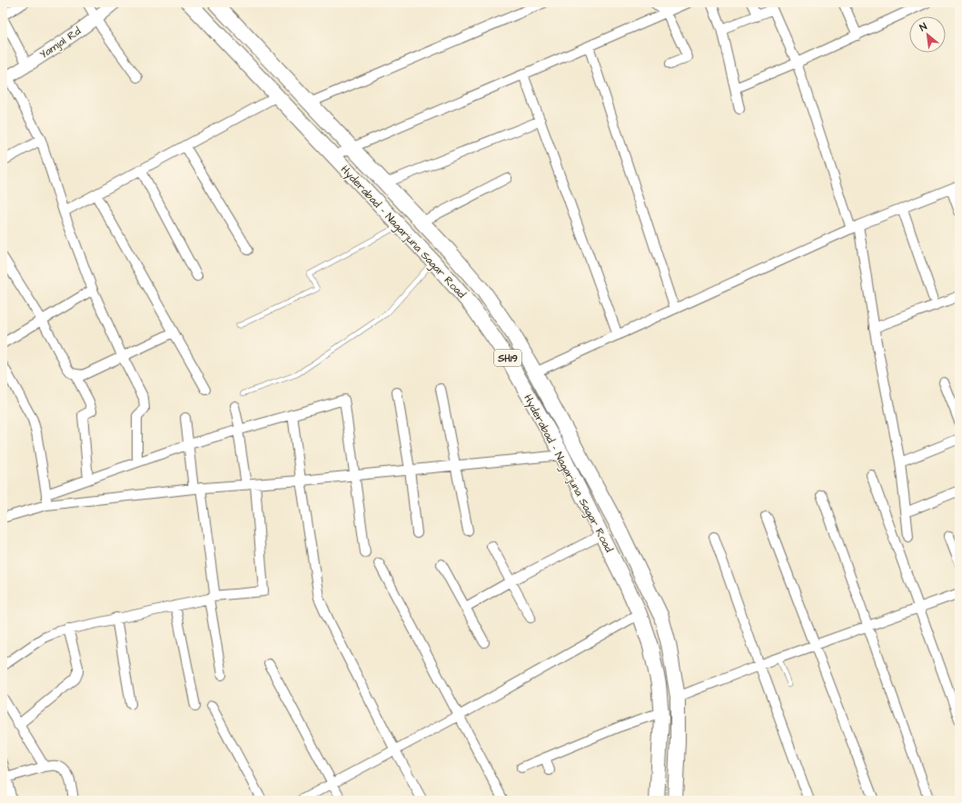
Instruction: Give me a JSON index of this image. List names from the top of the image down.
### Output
{
  "streets": {
    "main road": ["Yamjal Rd", "Hyderabad - Nagarjuna Sagar Road", "SH19"]
  },
  "north": "top left"
}
